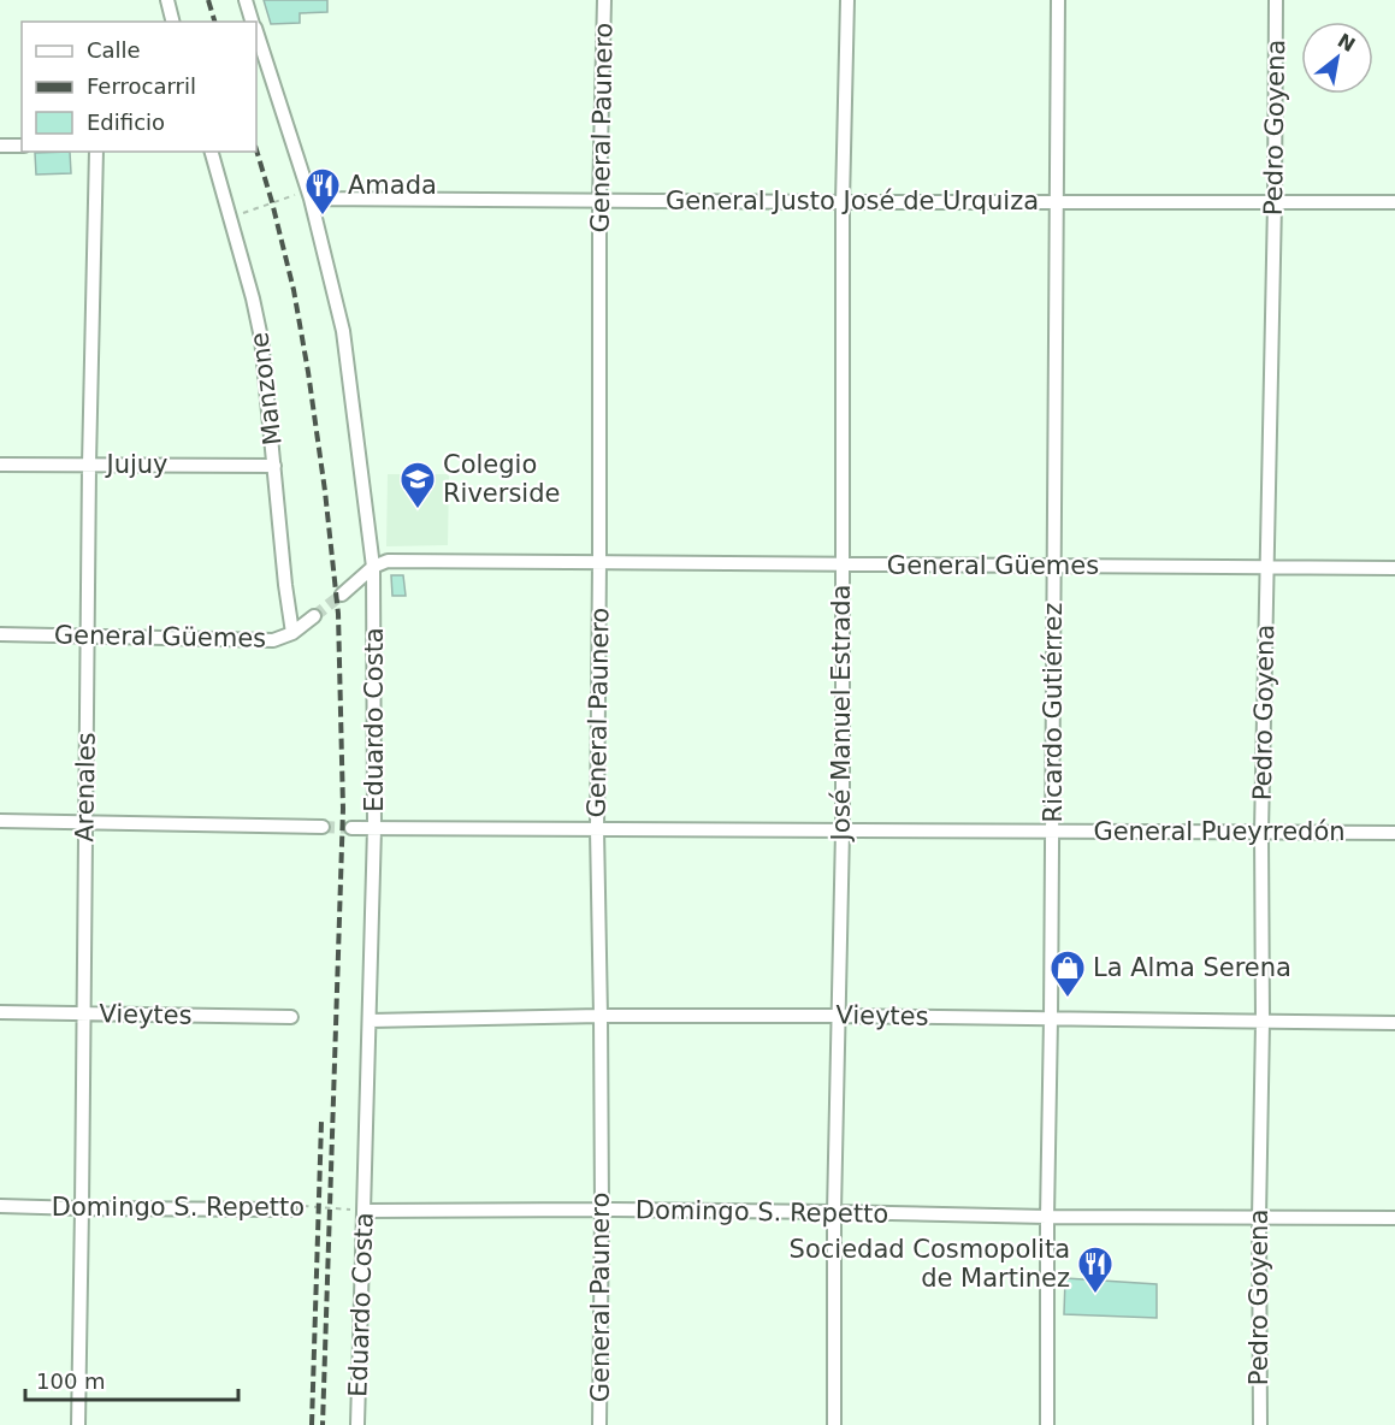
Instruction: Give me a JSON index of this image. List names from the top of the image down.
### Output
{
  "streets": {
    "street": [
      "General Paunero",
      "Pedro Goyena",
      "General Justo José de Urquiza",
      "Manzone",
      "Jujuy",
      "General Güemes",
      "José Manuel Estrada",
      "Ricardo Gutiérrez",
      "Eduardo Costa",
      "Arenales",
      "General Pueyrredón",
      "Vieytes",
      "Domingo S. Repetto"
    ]
  },
  "crossings": [
    ["General Paunero", "General Justo José de Urquiza"],
    ["General Paunero", "General Güemes"],
    ["General Paunero", "General Pueyrredón"],
    ["General Paunero", "Vieytes"],
    ["General Paunero", "Domingo S. Repetto"],
    ["Pedro Goyena", "General Justo José de Urquiza"],
    ["Pedro Goyena", "General Güemes"],
    ["Pedro Goyena", "General Pueyrredón"],
    ["Pedro Goyena", "Vieytes"],
    ["Pedro Goyena", "Domingo S. Repetto"],
    ["General Justo José de Urquiza", "José Manuel Estrada"],
    ["General Justo José de Urquiza", "Ricardo Gutiérrez"],
    ["General Justo José de Urquiza", "Eduardo Costa"],
    ["Manzone", "Jujuy"],
    ["Manzone", "General Güemes"],
    ["Jujuy", "Arenales"],
    ["General Güemes", "José Manuel Estrada"],
    ["General Güemes", "Ricardo Gutiérrez"],
    ["General Güemes", "Eduardo Costa"],
    ["General Güemes", "Arenales"],
    ["José Manuel Estrada", "General Pueyrredón"],
    ["José Manuel Estrada", "Vieytes"],
    ["José Manuel Estrada", "Domingo S. Repetto"],
    ["Ricardo Gutiérrez", "General Pueyrredón"],
    ["Ricardo Gutiérrez", "Vieytes"],
    ["Ricardo Gutiérrez", "Domingo S. Repetto"],
    ["Eduardo Costa", "General Pueyrredón"],
    ["Eduardo Costa", "Vieytes"],
    ["Eduardo Costa", "Domingo S. Repetto"],
    ["Arenales", "Vieytes"],
    ["Arenales", "Domingo S. Repetto"]
  ],
  "places": {
    "restaurant": ["Amada", "Sociedad Cosmopolita de Martinez"],
    "school or university": ["Colegio Riverside"],
    "shop": ["La Alma Serena"]
  },
  "legend": ["Calle", "Ferrocarril", "Edificio"],
  "scale_bar": "100 m",
  "north": "top right"
}
